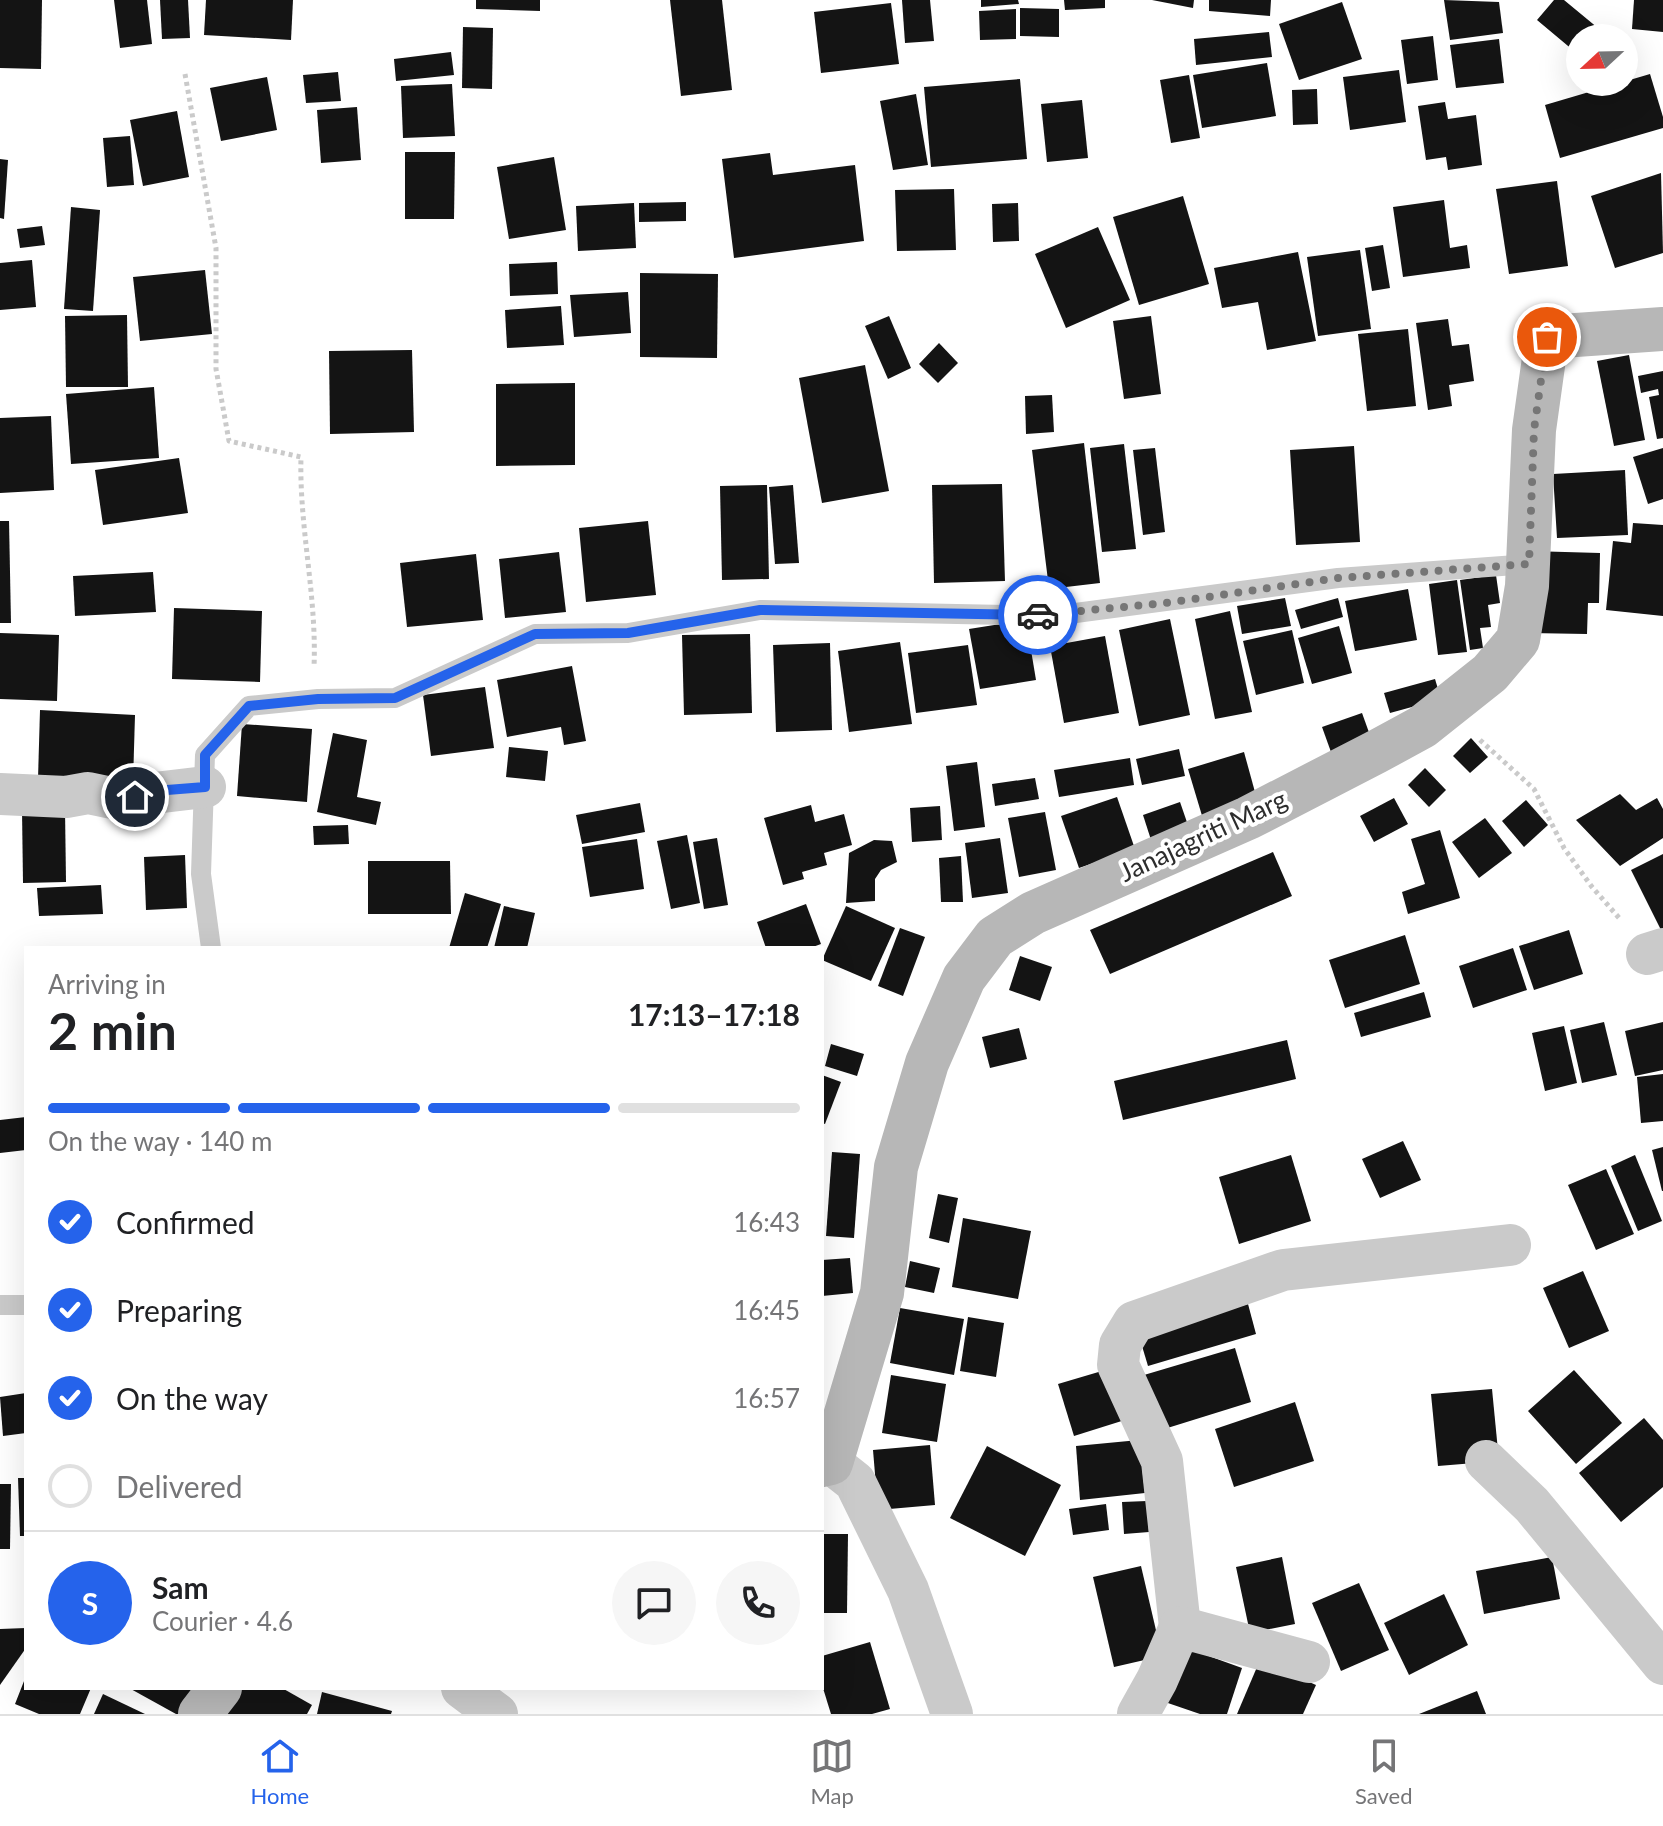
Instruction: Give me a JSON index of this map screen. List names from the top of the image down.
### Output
{
  "streets": {
    "street": ["Janajagriti Marg"]
  },
  "north": "left",
  "page": {
    "heading": ["2 min", "Arriving in", "17:13–17:18"],
    "panel": ["Sam", "Courier · 4.6"],
    "bar": "On the way · 140 m",
    "list": [
      ["Confirmed", "16:43"],
      ["Preparing", "16:45"],
      ["On the way", "16:57"],
      "Delivered"
    ],
    "round": "S",
    "tabs": ["Home", "Map", "Saved"]
  }
}
